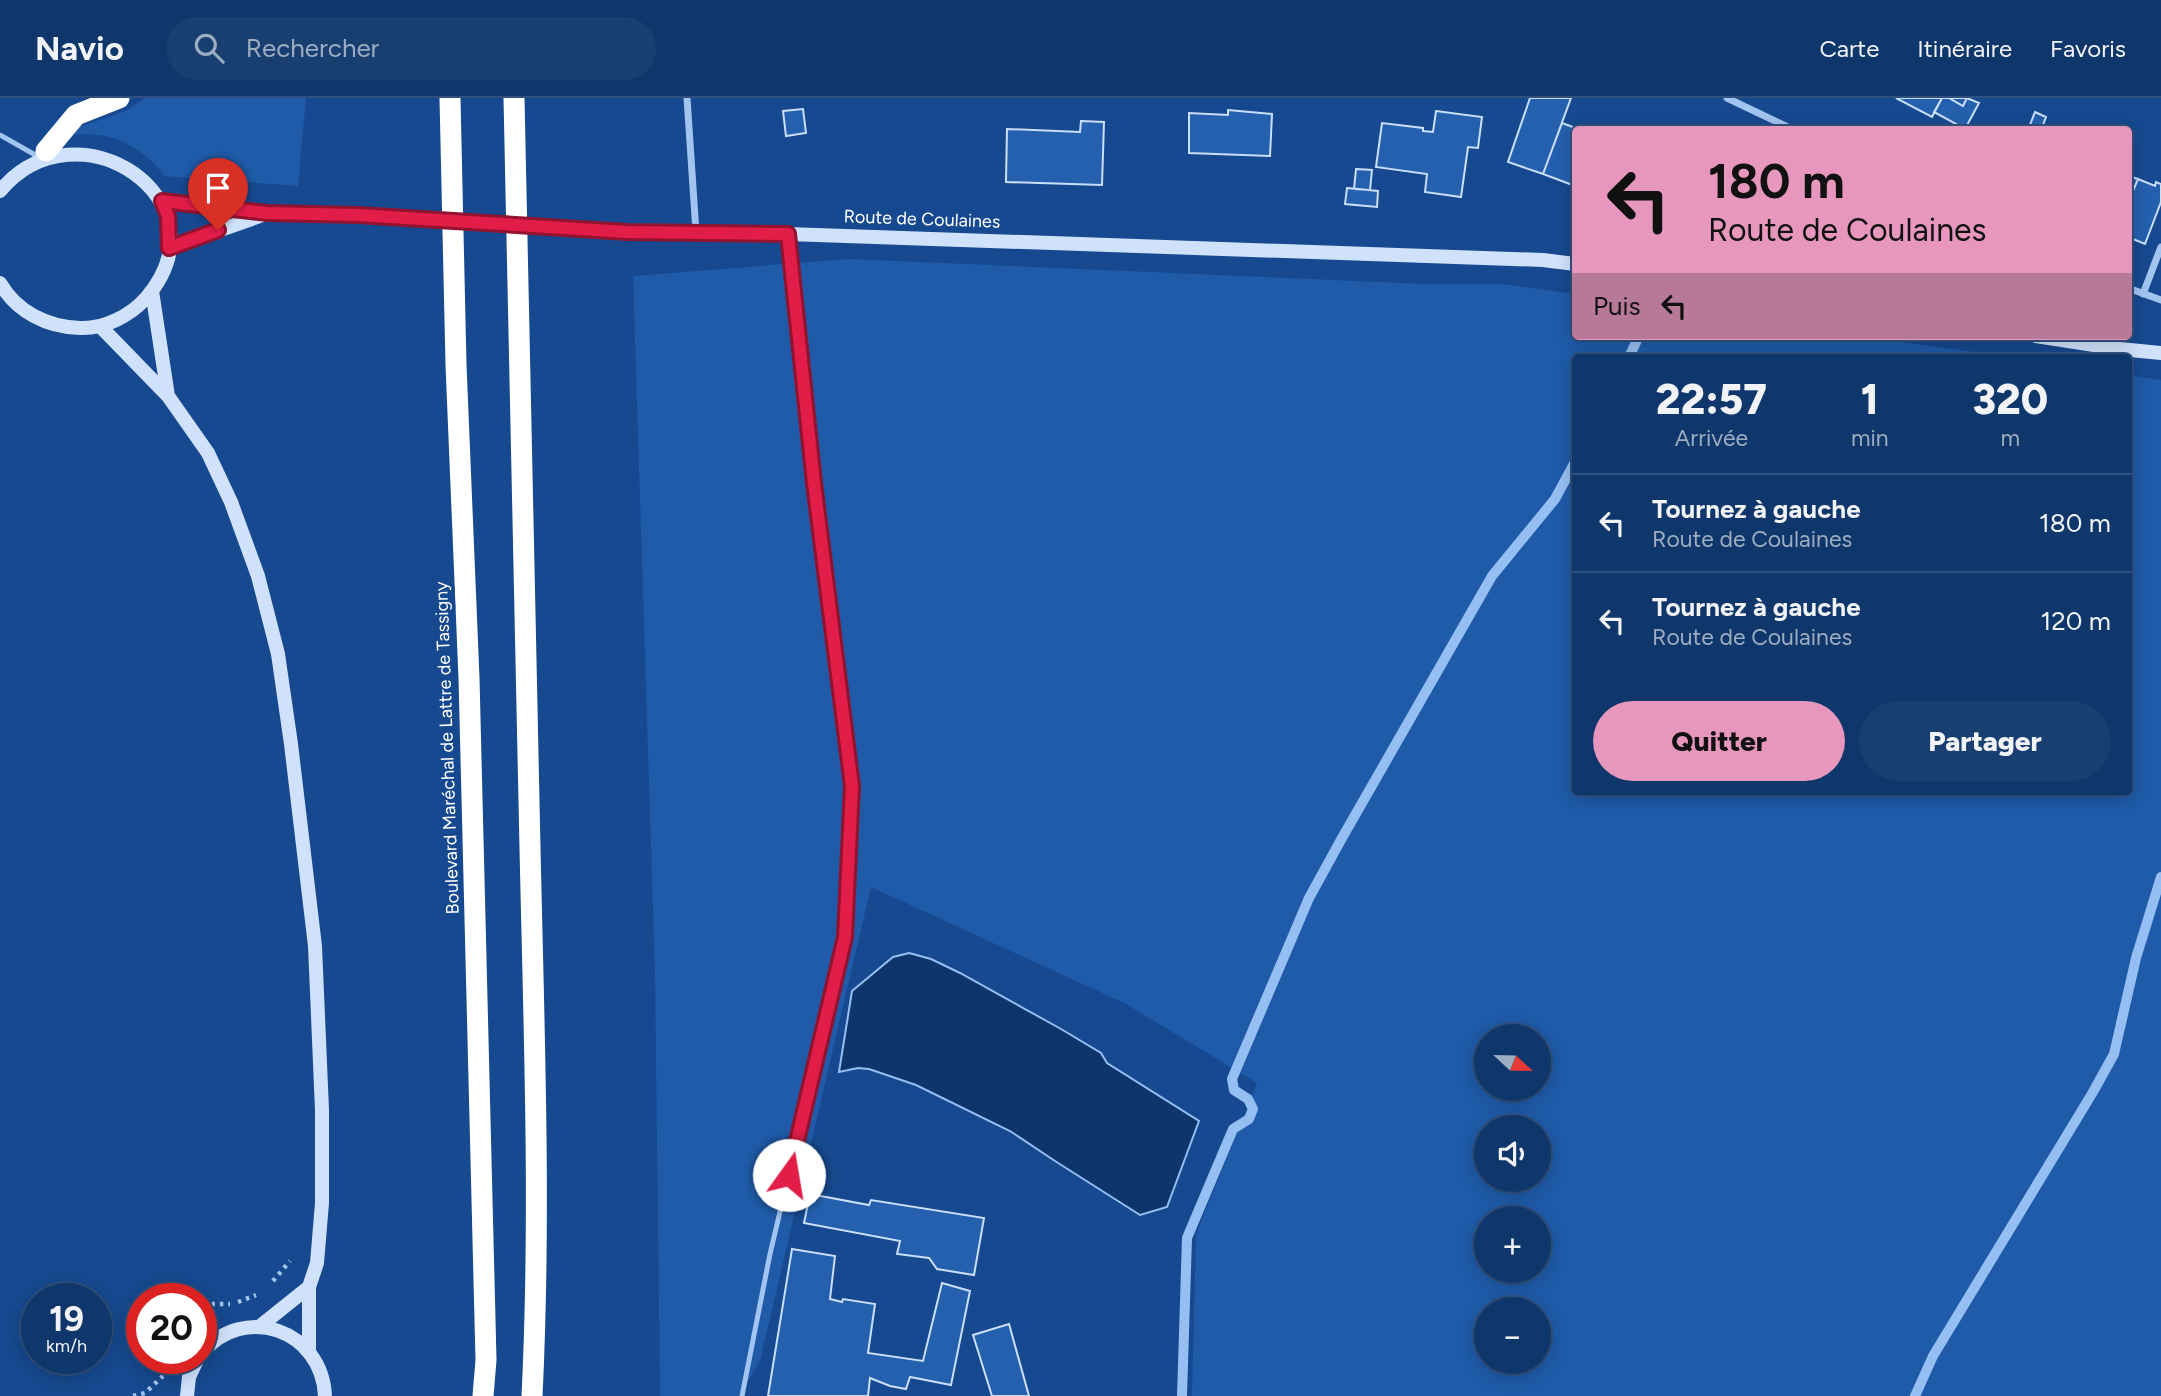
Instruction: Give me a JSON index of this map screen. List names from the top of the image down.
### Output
{
  "streets": {
    "highway": ["Boulevard Maréchal de Lattre de Tassigny"],
    "street": ["Route de Coulaines"]
  },
  "north": "right",
  "page": {
    "header": "Navio",
    "search": "Rechercher",
    "nav": ["Carte", "Itinéraire", "Favoris"],
    "turn": ["180 m", "Route de Coulaines"],
    "then": "Puis",
    "eta": [
      "22:57",
      "Arrivée",
      "1",
      "min",
      "320",
      "m"
    ],
    "list": [
      {
        "name": "Tournez à gauche",
        "note": "Route de Coulaines",
        "value": "180 m"
      },
      {
        "name": "Tournez à gauche",
        "note": "Route de Coulaines",
        "value": "120 m"
      }
    ],
    "buttons": ["Quitter", "Partager"],
    "map_buttons": ["+", "−"],
    "speed": "19 km/h",
    "limit": "20"
  }
}
